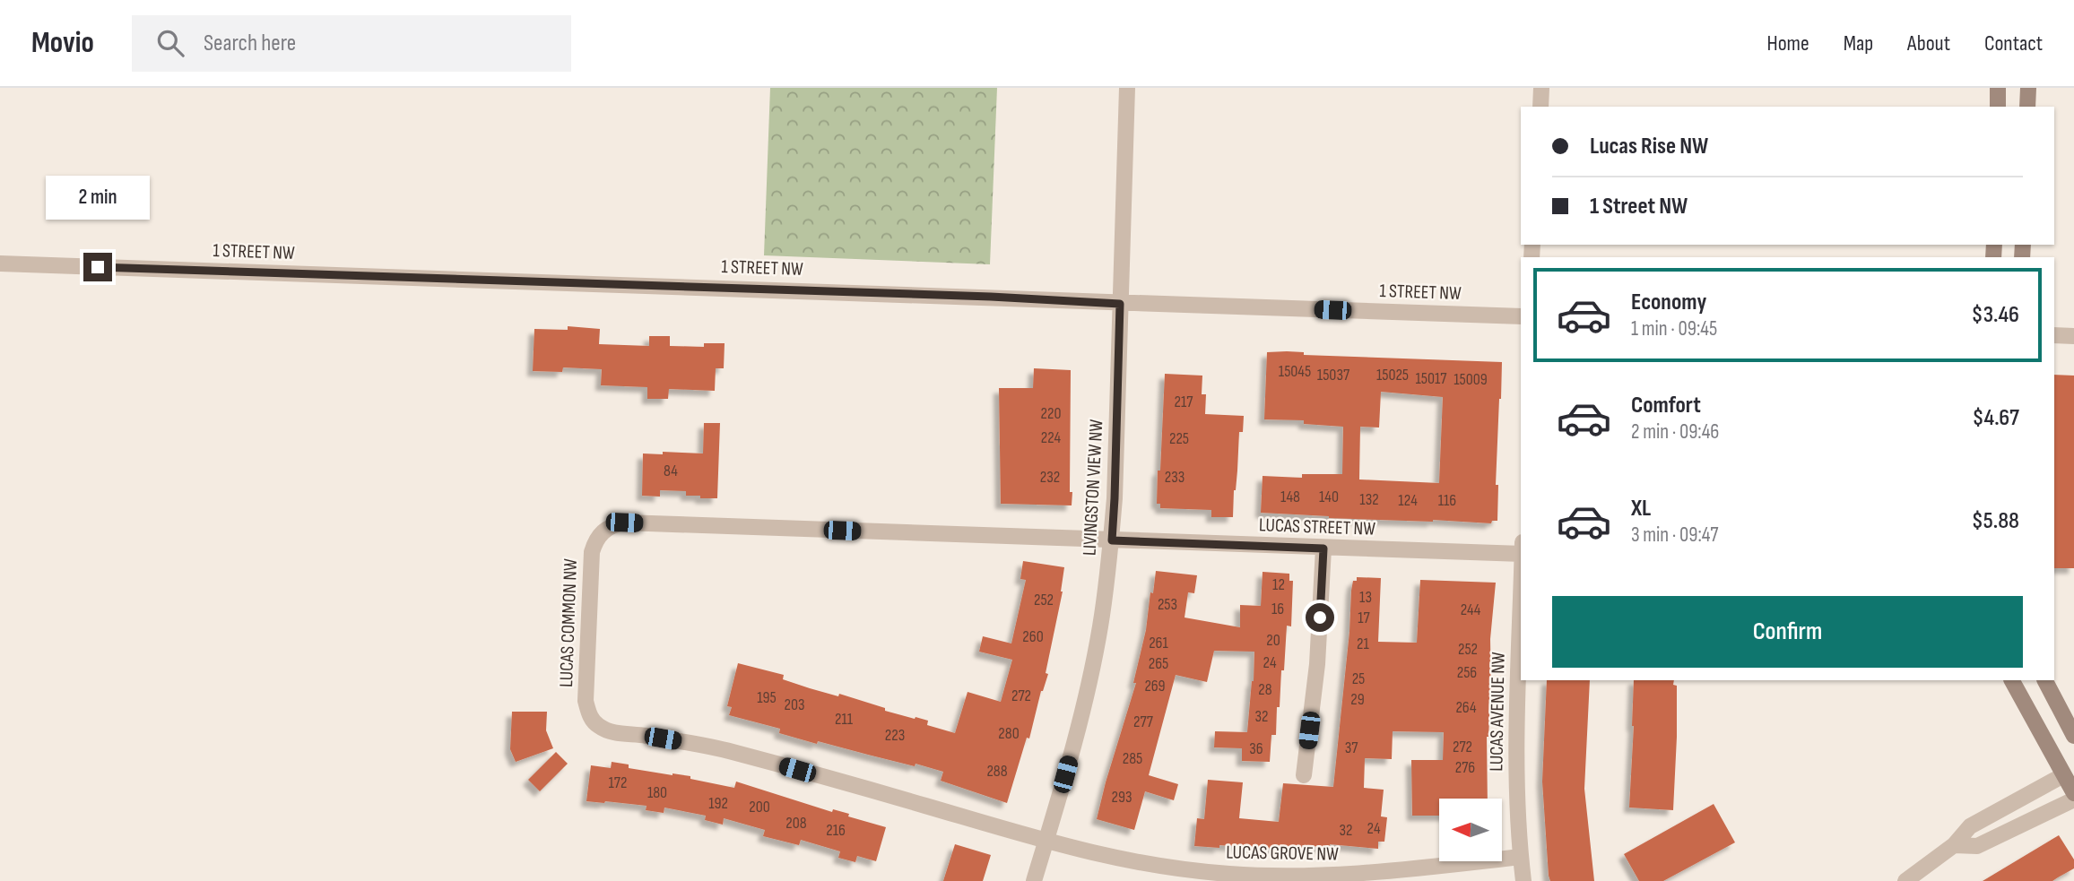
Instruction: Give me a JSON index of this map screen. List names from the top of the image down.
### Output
{
  "streets": {
    "street": [
      "1 STREET NW",
      "LIVINGSTON VIEW NW",
      "LUCAS STREET NW",
      "LUCAS COMMON NW",
      "LUCAS AVENUE NW",
      "LUCAS GROVE NW"
    ]
  },
  "crossings": [
    ["1 STREET NW", "LIVINGSTON VIEW NW"],
    ["LIVINGSTON VIEW NW", "LUCAS STREET NW"],
    ["LIVINGSTON VIEW NW", "LUCAS COMMON NW"],
    ["LIVINGSTON VIEW NW", "LUCAS GROVE NW"],
    ["LUCAS STREET NW", "LUCAS COMMON NW"],
    ["LUCAS COMMON NW", "LUCAS GROVE NW"],
    ["LUCAS AVENUE NW", "LUCAS GROVE NW"]
  ],
  "house_numbers": [
    "15045",
    "15037",
    "15025",
    "15017",
    "15009",
    "217",
    "220",
    "224",
    "225",
    "84",
    "232",
    "233",
    "148",
    "140",
    "132",
    "124",
    "116",
    "12",
    "13",
    "252",
    "253",
    "16",
    "244",
    "17",
    "260",
    "20",
    "261",
    "21",
    "252",
    "24",
    "265",
    "256",
    "25",
    "269",
    "28",
    "272",
    "195",
    "29",
    "203",
    "264",
    "32",
    "211",
    "277",
    "280",
    "223",
    "272",
    "37",
    "36",
    "285",
    "276",
    "288",
    "172",
    "180",
    "293",
    "192",
    "200",
    "208",
    "24",
    "216",
    "32"
  ],
  "north": "left",
  "page": {
    "header": "Movio",
    "search": "Search here",
    "nav": [
      "Home",
      "Map",
      "About",
      "Contact"
    ],
    "banner": ["Lucas Rise NW", "1 Street NW"],
    "bubble": "2 min",
    "list": [
      {
        "name": "Economy",
        "note": "1 min · 09:45",
        "value": "$3.46"
      },
      {
        "name": "Comfort",
        "note": "2 min · 09:46",
        "value": "$4.67"
      },
      {
        "name": "XL",
        "note": "3 min · 09:47",
        "value": "$5.88"
      }
    ],
    "buttons": "Confirm"
  }
}
